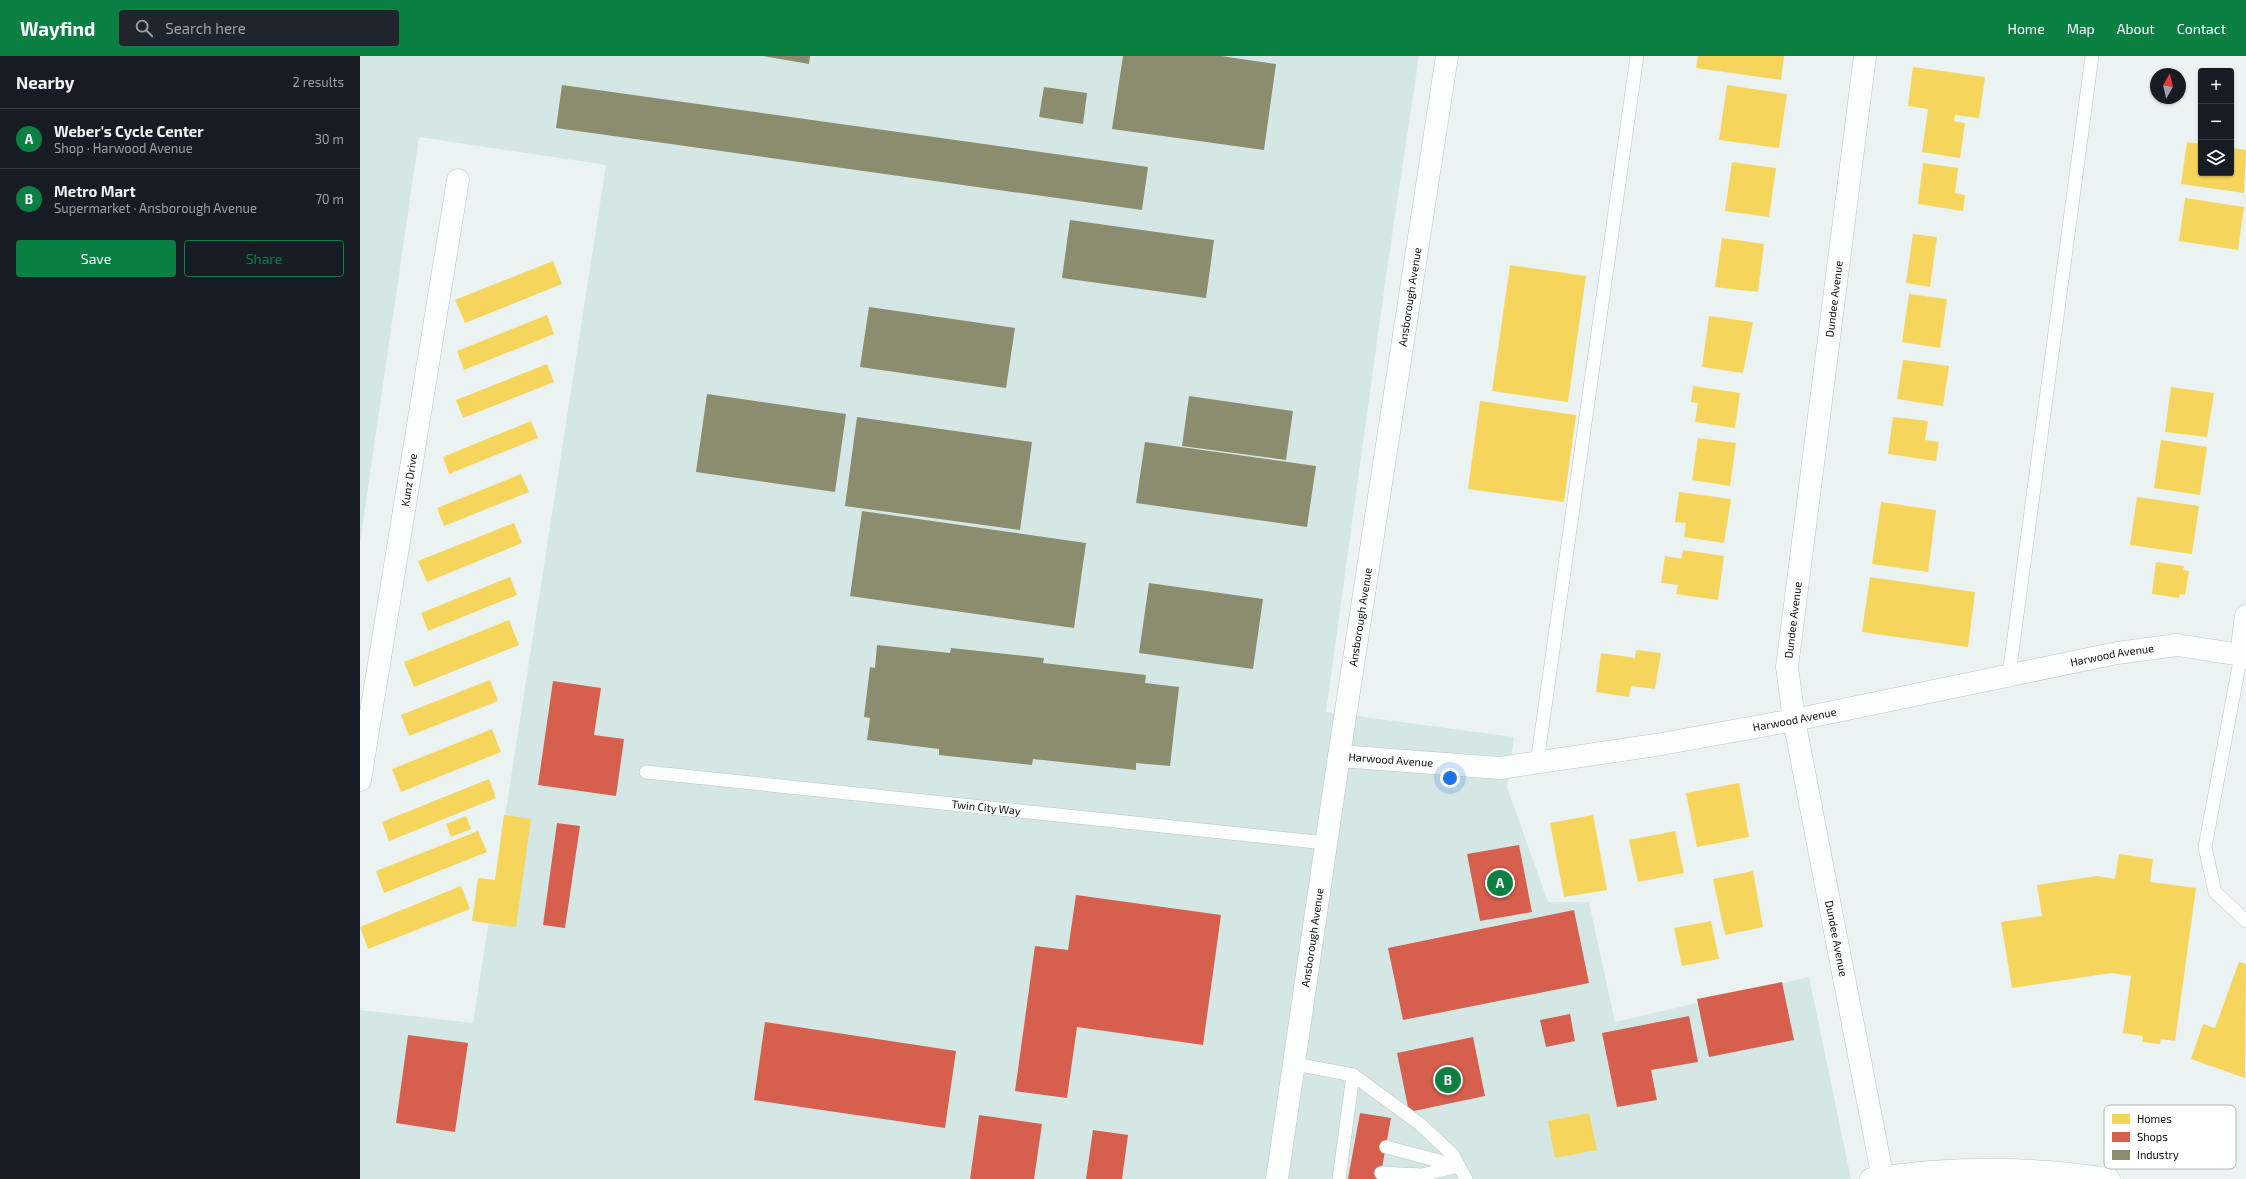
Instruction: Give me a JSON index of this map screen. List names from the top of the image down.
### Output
{
  "streets": {
    "street": [
      "Ansborough Avenue",
      "Dundee Avenue",
      "Kunz Drive",
      "Harwood Avenue"
    ],
    "lane": ["Twin City Way"]
  },
  "crossings": [
    ["Ansborough Avenue", "Harwood Avenue"],
    ["Ansborough Avenue", "Twin City Way"],
    ["Dundee Avenue", "Harwood Avenue"]
  ],
  "legend": ["Homes", "Shops", "Industry"],
  "north": "top",
  "page": {
    "header": "Wayfind",
    "search": "Search here",
    "nav": [
      "Home",
      "Map",
      "About",
      "Contact"
    ],
    "heading": ["Nearby", "2 results"],
    "map_buttons": ["+", "−"],
    "list": [
      {
        "mark": "A",
        "name": "Weber's Cycle Center",
        "note": "Shop · Harwood Avenue",
        "value": "30 m"
      },
      {
        "mark": "B",
        "name": "Metro Mart",
        "note": "Supermarket · Ansborough Avenue",
        "value": "70 m"
      }
    ],
    "buttons": ["Save", "Share"],
    "pins": ["A", "B"]
  }
}
